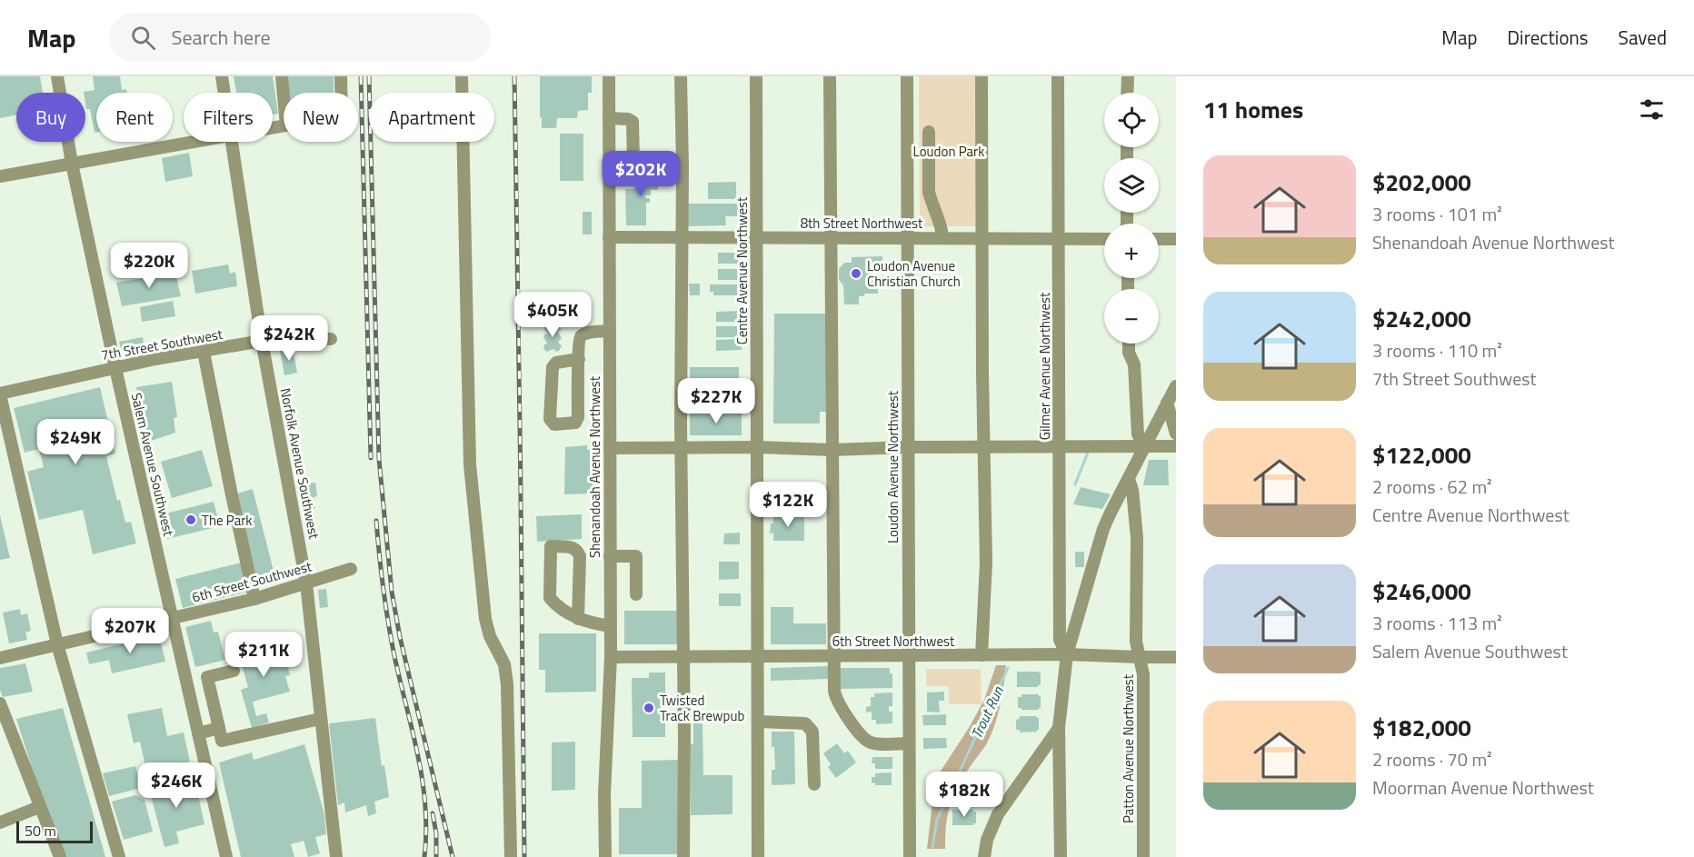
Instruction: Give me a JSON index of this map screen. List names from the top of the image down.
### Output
{
  "streets": {
    "street": [
      "8th Street Northwest",
      "Centre Avenue Northwest",
      "7th Street Southwest",
      "Gilmer Avenue Northwest",
      "Norfolk Avenue Southwest",
      "Salem Avenue Southwest",
      "Shenandoah Avenue Northwest",
      "Loudon Avenue Northwest",
      "6th Street Southwest",
      "6th Street Northwest",
      "Patton Avenue Northwest"
    ]
  },
  "crossings": [
    ["8th Street Northwest", "Centre Avenue Northwest"],
    ["8th Street Northwest", "Gilmer Avenue Northwest"],
    ["8th Street Northwest", "Shenandoah Avenue Northwest"],
    ["8th Street Northwest", "Loudon Avenue Northwest"],
    ["Centre Avenue Northwest", "6th Street Northwest"],
    ["7th Street Southwest", "Norfolk Avenue Southwest"],
    ["7th Street Southwest", "Salem Avenue Southwest"],
    ["Gilmer Avenue Northwest", "6th Street Northwest"],
    ["Norfolk Avenue Southwest", "6th Street Southwest"],
    ["Salem Avenue Southwest", "6th Street Southwest"],
    ["Shenandoah Avenue Northwest", "6th Street Northwest"],
    ["Loudon Avenue Northwest", "6th Street Northwest"],
    ["6th Street Northwest", "Patton Avenue Northwest"]
  ],
  "water": ["Trout Run"],
  "parks": ["Loudon Park"],
  "places": ["Loudon Avenue Christian Church", "The Park", "Twisted Track Brewpub"],
  "scale_bar": "50 m",
  "page": {
    "header": "Map",
    "search": "Search here",
    "nav": ["Map", "Directions", "Saved"],
    "heading": "11 homes",
    "map_buttons": ["+", "−"],
    "chip": [
      "Buy",
      "Rent",
      "Filters",
      "New",
      "Apartment"
    ],
    "list": [
      {
        "name": "$202,000",
        "note": "3 rooms · 101 m² · Shenandoah Avenue Northwest"
      },
      {
        "name": "$242,000",
        "note": "3 rooms · 110 m² · 7th Street Southwest"
      },
      {
        "name": "$122,000",
        "note": "2 rooms · 62 m² · Centre Avenue Northwest"
      },
      {
        "name": "$246,000",
        "note": "3 rooms · 113 m² · Salem Avenue Southwest"
      },
      {
        "name": "$182,000",
        "note": "2 rooms · 70 m² · Moorman Avenue Northwest"
      }
    ],
    "price": [
      "$202K",
      "$220K",
      "$405K",
      "$242K",
      "$227K",
      "$249K",
      "$122K",
      "$207K",
      "$211K",
      "$246K",
      "$182K"
    ],
    "scale": "50 m"
  }
}
